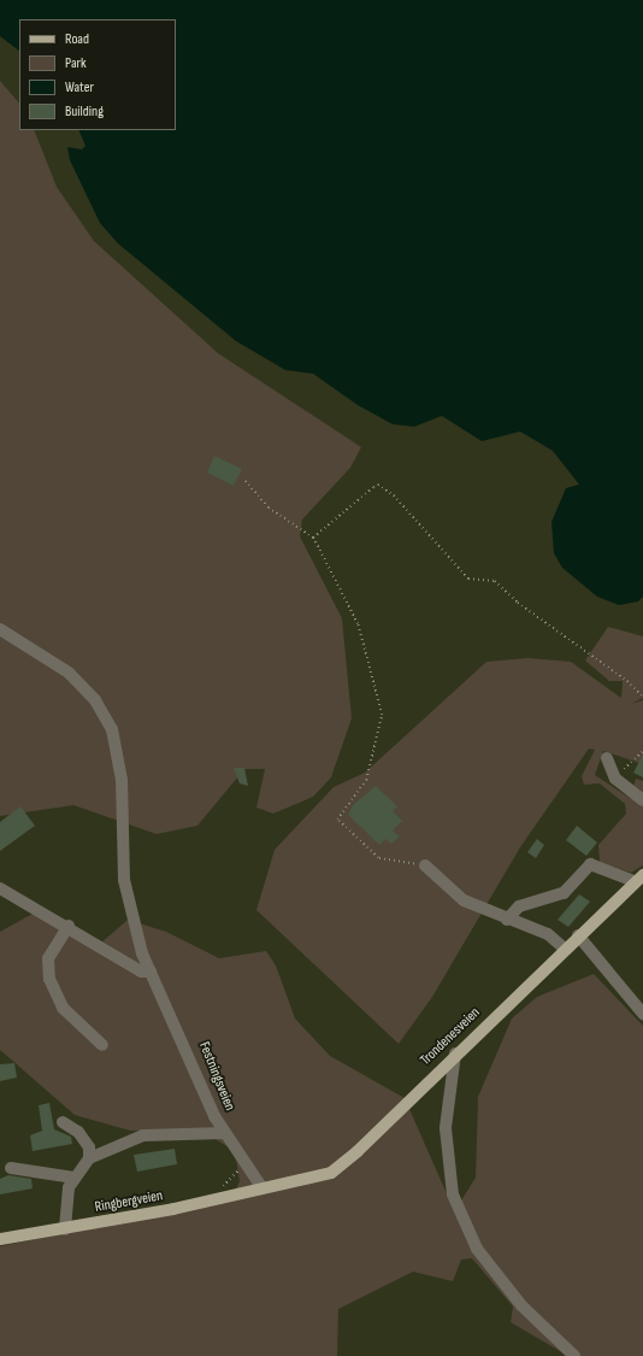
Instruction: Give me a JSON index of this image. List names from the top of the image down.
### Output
{
  "streets": {
    "main road": ["Trondenesveien", "Ringbergveien"],
    "street": ["Festningsveien"]
  },
  "crossings": [
    ["Trondenesveien", "Festningsveien"],
    ["Trondenesveien", "Ringbergveien"],
    ["Festningsveien", "Ringbergveien"]
  ],
  "legend": [
    "Road",
    "Park",
    "Water",
    "Building"
  ]
}
